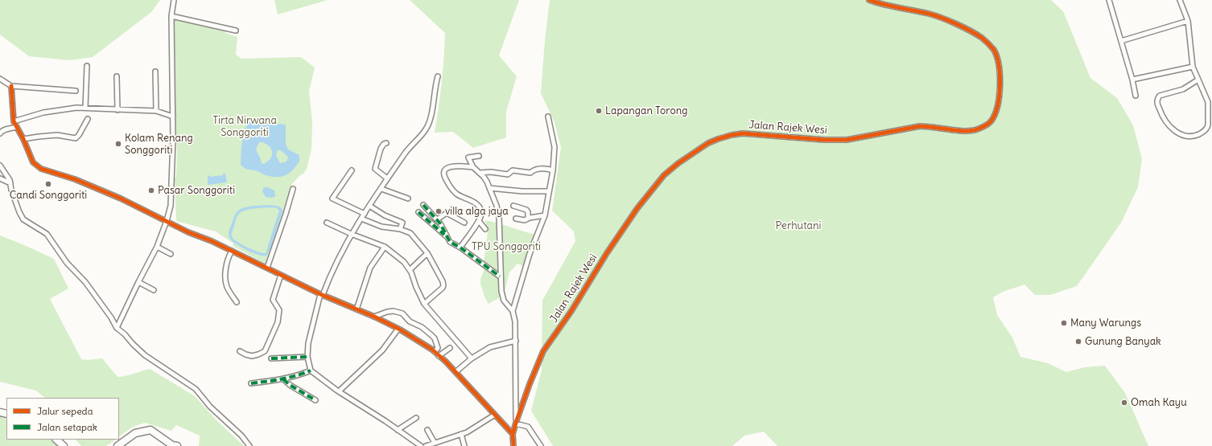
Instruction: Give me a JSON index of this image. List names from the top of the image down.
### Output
{
  "streets": {
    "street": ["Jalan Rajek Wesi"]
  },
  "parks": ["Tirta Nirwana Songgoriti", "Perhutani", "TPU Songgoriti"],
  "places": [
    "Lapangan Torong",
    "Kolam Renang Songgoriti",
    "Candi Songgoriti",
    "Pasar Songgoriti",
    "villa alga jaya",
    "Many Warungs",
    "Gunung Banyak",
    "Omah Kayu"
  ],
  "legend": ["Jalur sepeda", "Jalan setapak"]
}
